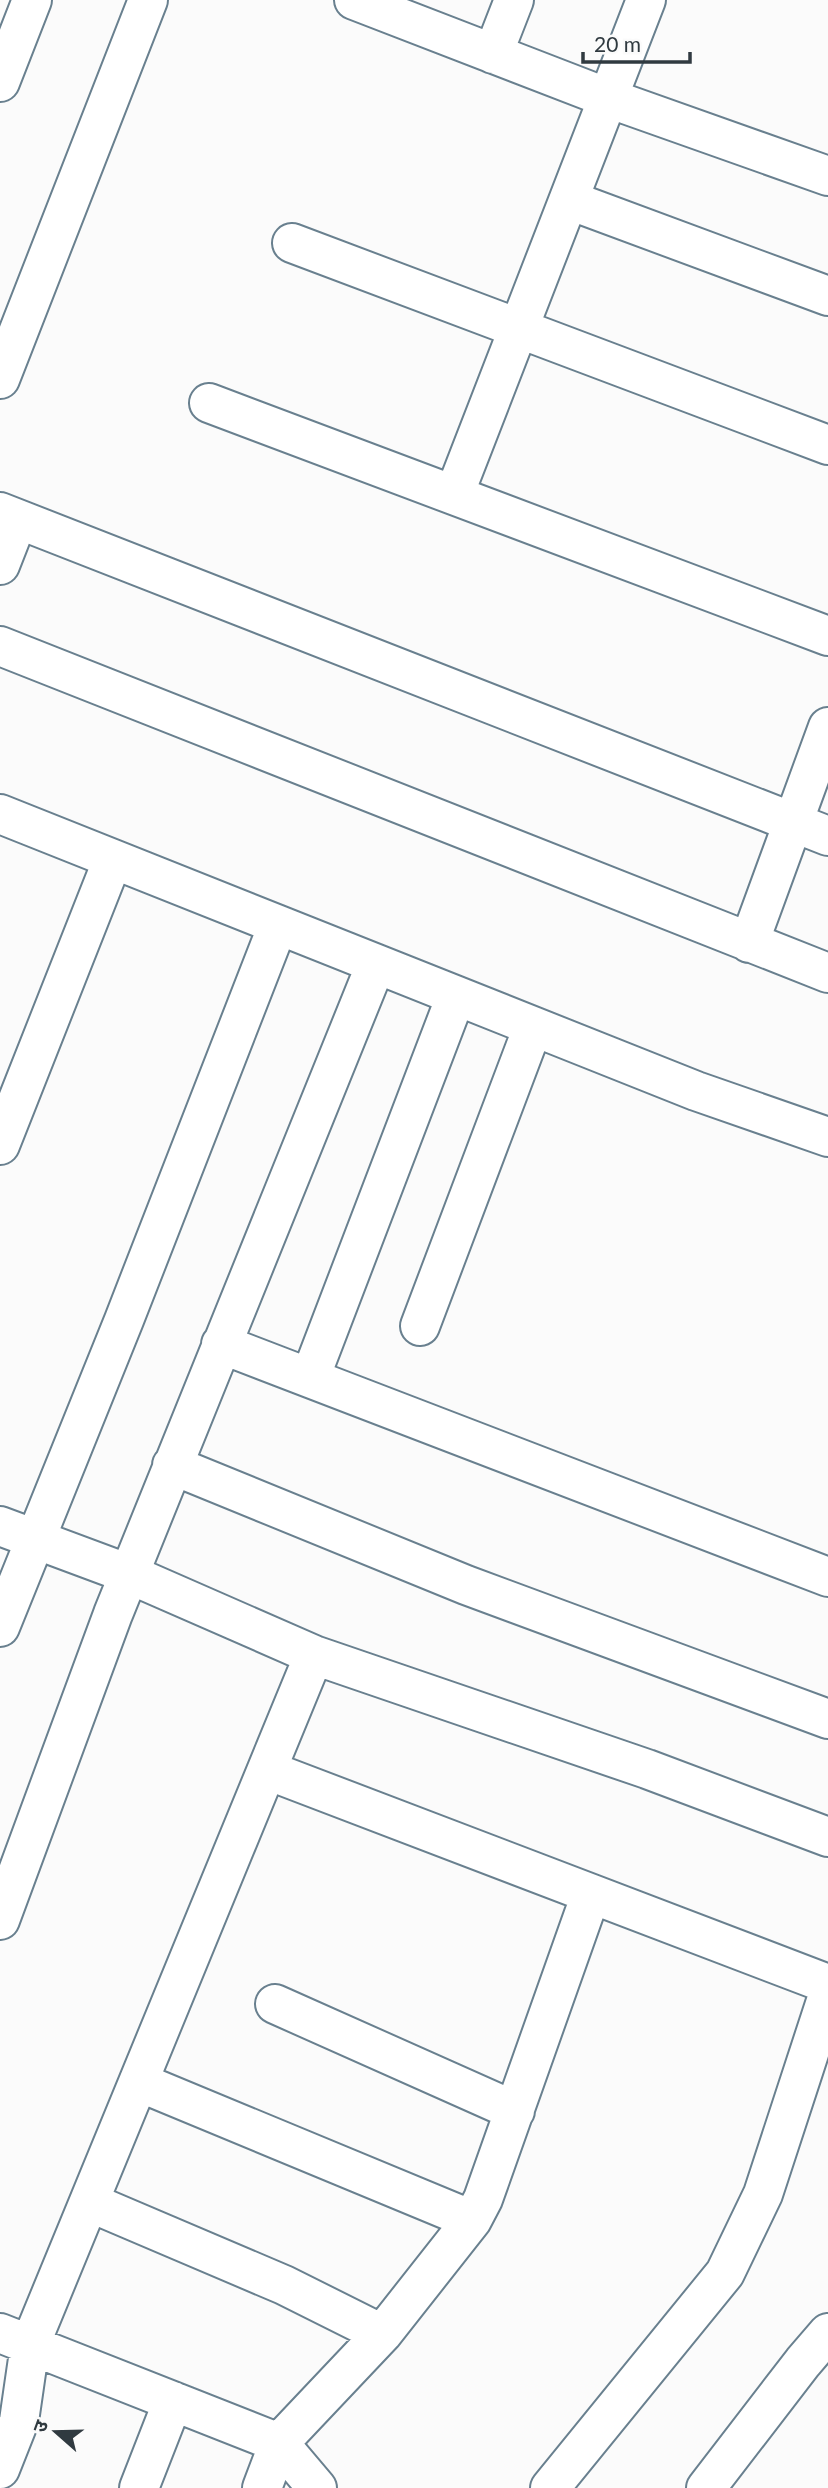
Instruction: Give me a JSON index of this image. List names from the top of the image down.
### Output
{
  "scale_bar": "20 m",
  "north": "left"
}
